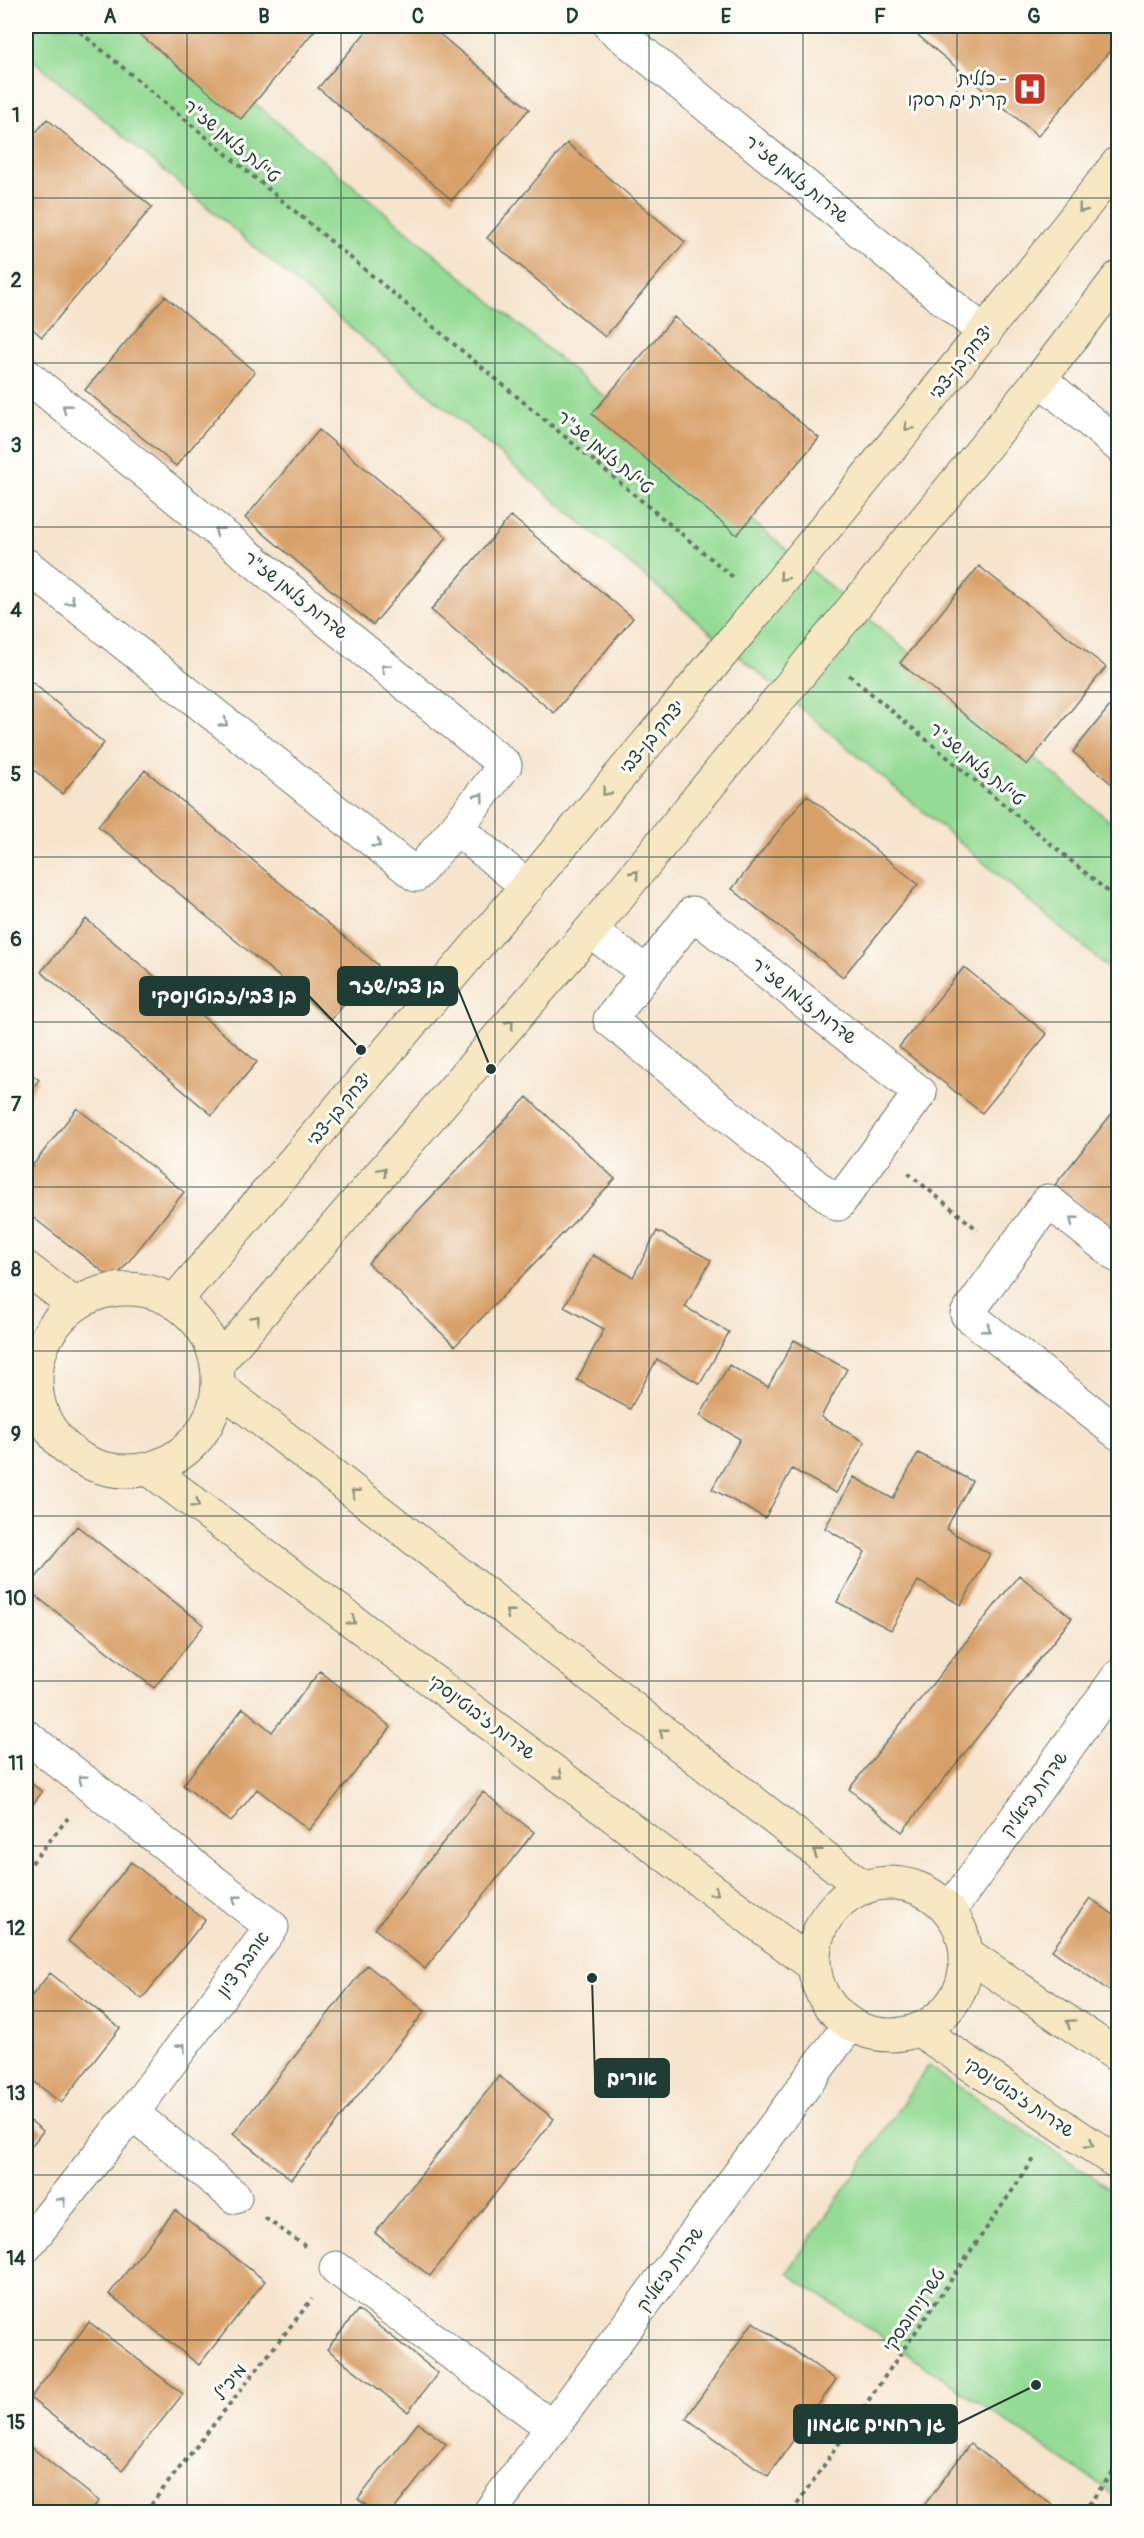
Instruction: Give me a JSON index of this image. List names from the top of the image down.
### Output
{
  "streets": {
    "street": [
      "שדרות זלמן שז\"ר",
      "יצחק בן-צבי",
      "שדרות ז'בוטינסקי",
      "שדרות ביאליק",
      "אהבת ציון"
    ],
    "path": ["טיילת זלמן שז\"ר", "טשרניחובסקי", "מיכ\"ל"]
  },
  "crossings": [
    ["טיילת זלמן שז\"ר", "יצחק בן-צבי"],
    ["שדרות זלמן שז\"ר", "יצחק בן-צבי"],
    ["יצחק בן-צבי", "שדרות ז'בוטינסקי"],
    ["שדרות ז'בוטינסקי", "שדרות ביאליק"],
    ["שדרות ז'בוטינסקי", "טשרניחובסקי"]
  ],
  "places": {
    "hospital": ["כללית - קרית ים רסקו"],
    "other": [
      "בן צבי/זבוטינסקי",
      "בן צבי/שזר",
      "אורים",
      "גן רחמים אגמון"
    ]
  },
  "grid": {
    "columns": [
      "A",
      "B",
      "C",
      "D",
      "E",
      "F",
      "G"
    ],
    "rows": [
      "1",
      "2",
      "3",
      "4",
      "5",
      "6",
      "7",
      "8",
      "9",
      "10",
      "11",
      "12",
      "13",
      "14",
      "15"
    ]
  }
}
